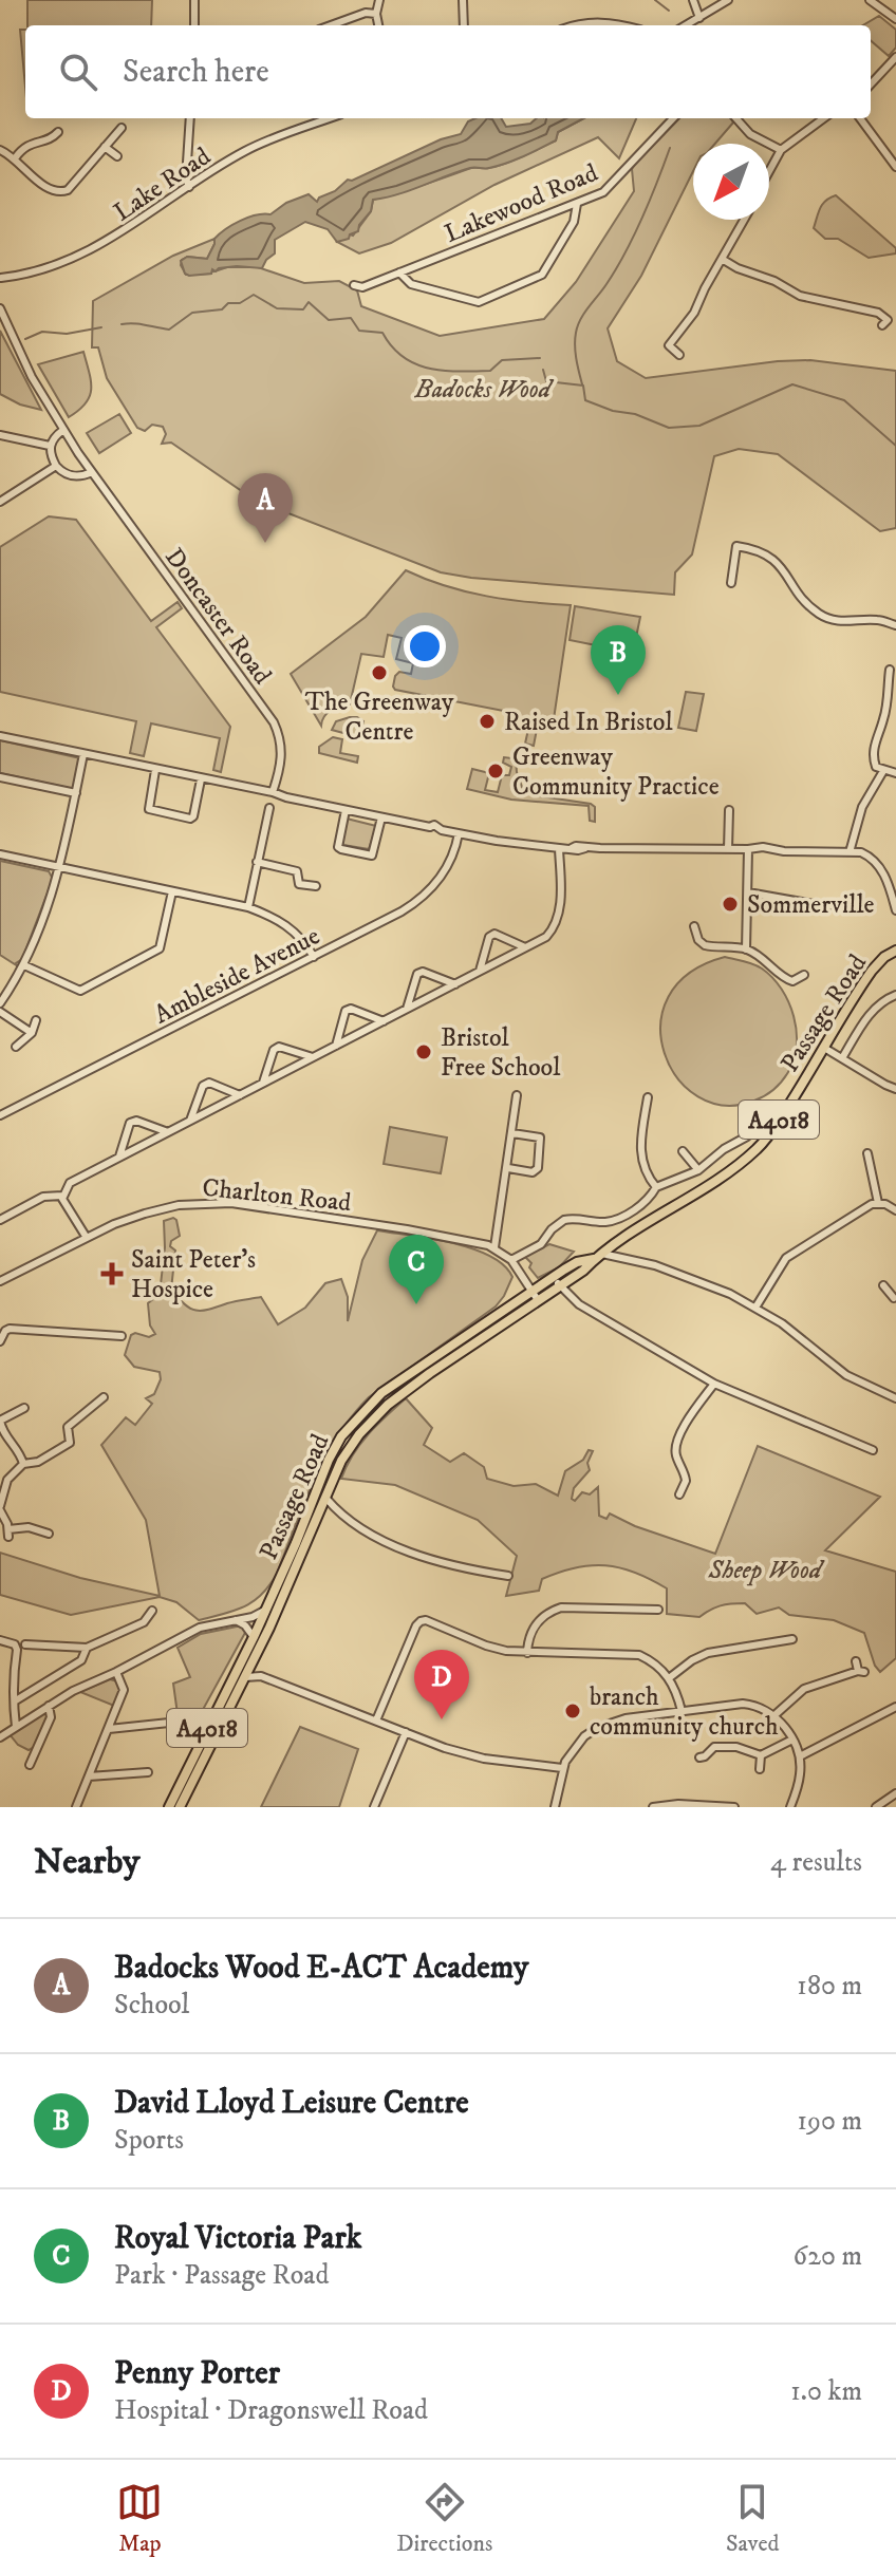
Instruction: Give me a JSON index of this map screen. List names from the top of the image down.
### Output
{
  "streets": {
    "main road": ["Passage Road", "A4018"],
    "street": [
      "Lake Road",
      "Lakewood Road",
      "Doncaster Road",
      "Ambleside Avenue",
      "Charlton Road"
    ]
  },
  "crossings": [
    ["Passage Road", "Charlton Road"]
  ],
  "parks": ["Badocks Wood", "Sheep Wood"],
  "places": {
    "other": [
      "The Greenway Centre",
      "Raised In Bristol",
      "Greenway Community Practice",
      "Sommerville",
      "Bristol Free School",
      "branch community church"
    ],
    "health": ["Saint Peter's Hospice"]
  },
  "north": "bottom left",
  "page": {
    "search": "Search here",
    "pins": [
      "A",
      "B",
      "C",
      "D"
    ],
    "heading": ["Nearby", "4 results"],
    "list": [
      {
        "mark": "A",
        "name": "Badocks Wood E-ACT Academy",
        "note": "School",
        "value": "180 m"
      },
      {
        "mark": "B",
        "name": "David Lloyd Leisure Centre",
        "note": "Sports",
        "value": "190 m"
      },
      {
        "mark": "C",
        "name": "Royal Victoria Park",
        "note": "Park · Passage Road",
        "value": "620 m"
      },
      {
        "mark": "D",
        "name": "Penny Porter",
        "note": "Hospital · Dragonswell Road",
        "value": "1.0 km"
      }
    ],
    "nav": ["Map", "Directions", "Saved"]
  }
}
